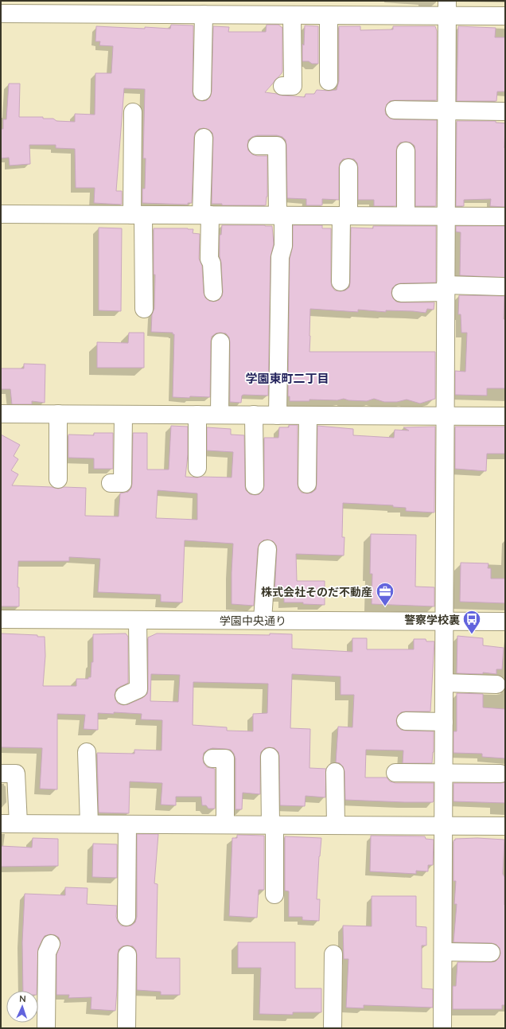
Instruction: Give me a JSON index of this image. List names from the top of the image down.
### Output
{
  "streets": {
    "street": ["学園中央通り"]
  },
  "districts": ["学園東町二丁目"],
  "places": {
    "office": ["株式会社そのだ不動産"],
    "bus stop": ["警察学校裏"]
  },
  "north": "top"
}
